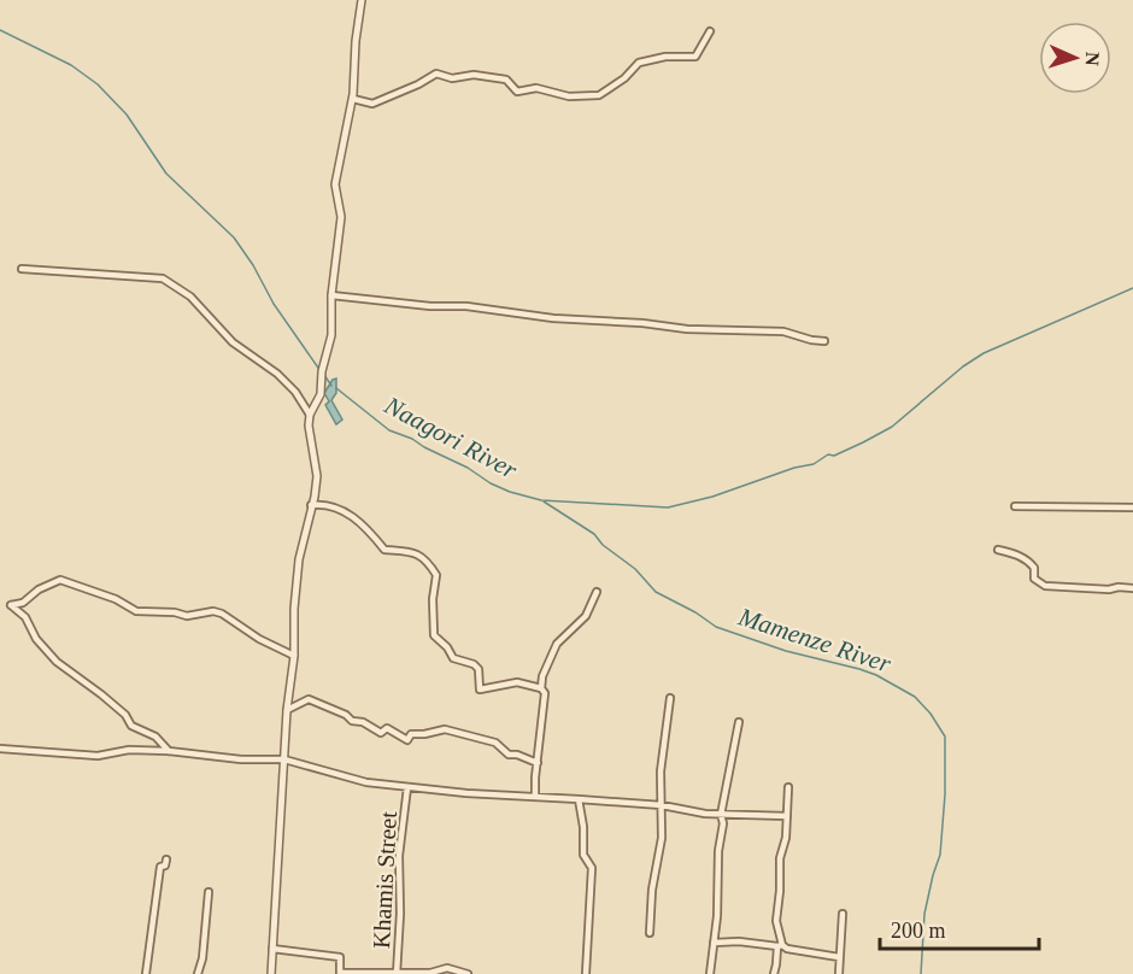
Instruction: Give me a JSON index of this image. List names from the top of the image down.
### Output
{
  "streets": {
    "street": ["Khamis Street"]
  },
  "water": ["Naagori River", "Mamenze River"],
  "scale_bar": "200 m",
  "north": "right"
}
